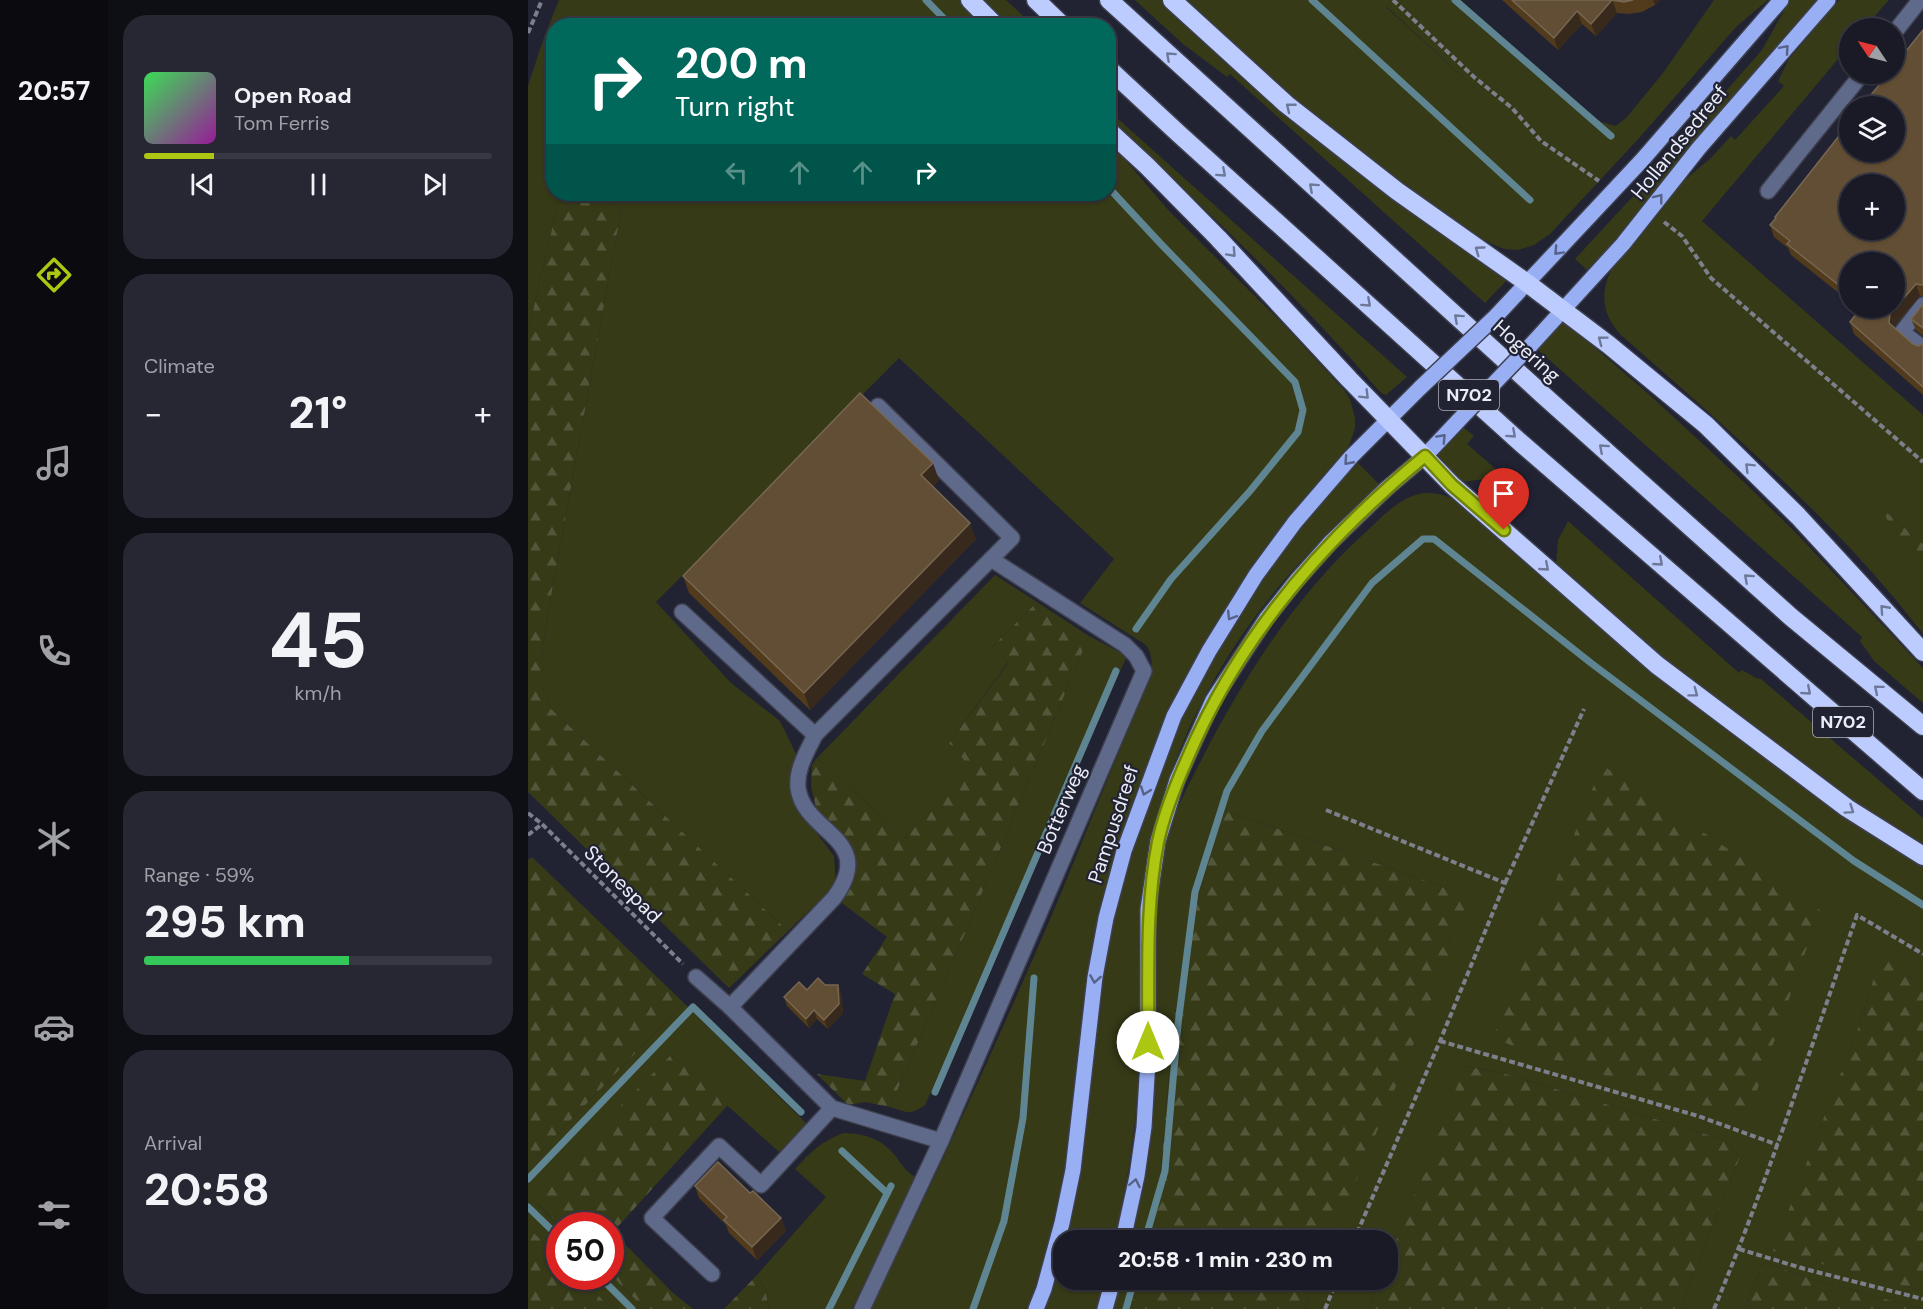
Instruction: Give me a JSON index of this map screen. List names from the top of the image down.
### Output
{
  "streets": {
    "highway": ["Hogering", "N702"],
    "main road": ["Hollandsedreef", "Pampusdreef"],
    "street": ["Botterweg"],
    "path": ["Stonespad"]
  },
  "crossings": [
    ["Hollandsedreef", "Pampusdreef"]
  ],
  "north": "top left",
  "page": {
    "tabs": "20:57",
    "map_buttons": ["+", "−"],
    "turn": ["200 m", "Turn right"],
    "song": ["Open Road", "Tom Ferris"],
    "tile": [
      "Climate",
      ["45", "km/h"],
      ["Range · 59%", "295 km"],
      ["Arrival", "20:58"]
    ],
    "heat": ["−", "21°", "+"],
    "limit": "50",
    "trip": "20:58 · 1 min · 230 m"
  }
}
